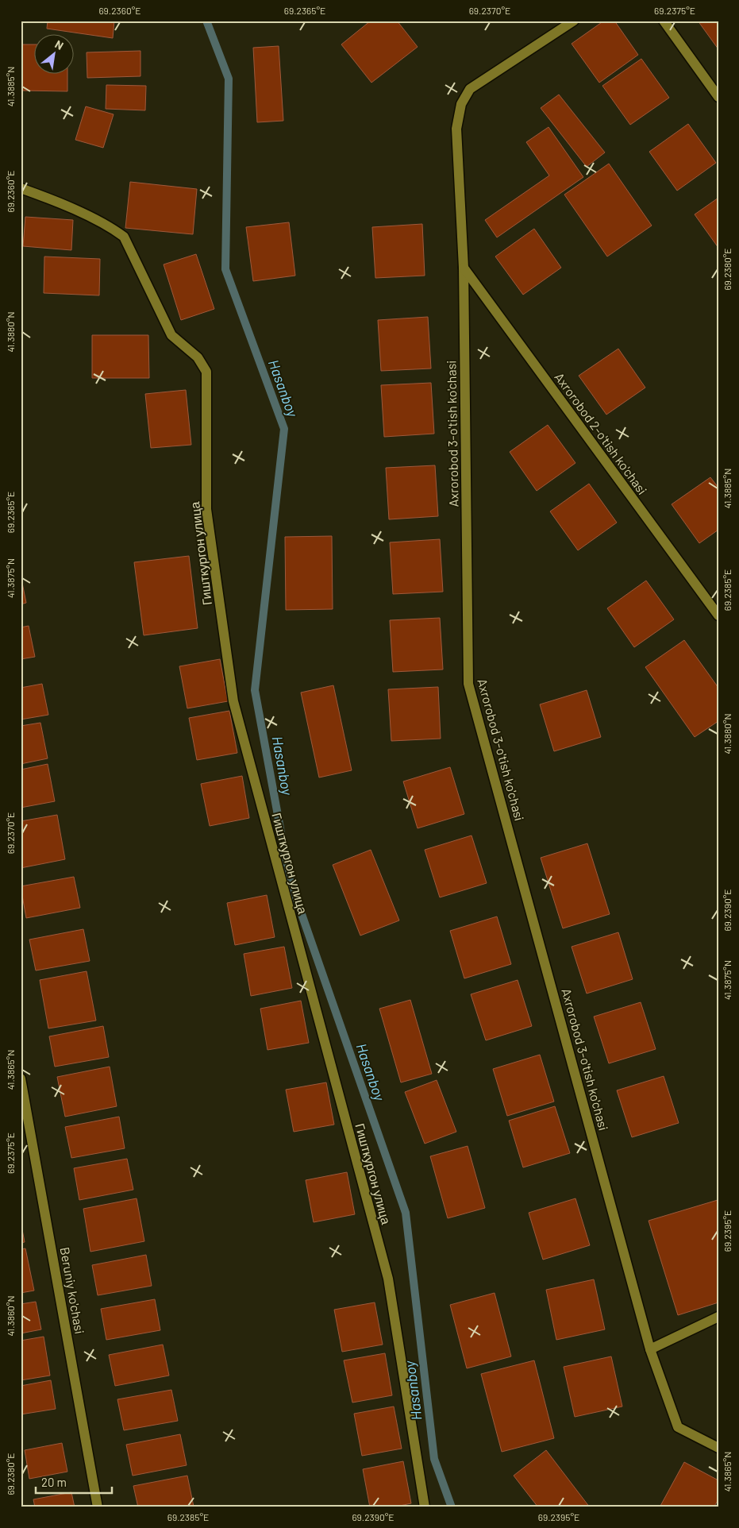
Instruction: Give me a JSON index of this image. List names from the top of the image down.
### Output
{
  "streets": {
    "street": [
      "Axrorobod 3-o'tish ko'chasi",
      "Axrorobod 2-o'tish ko'chasi",
      "Гишткургон улица",
      "Beruniy ko'chasi"
    ]
  },
  "crossings": [
    ["Axrorobod 3-o'tish ko'chasi", "Axrorobod 2-o'tish ko'chasi"]
  ],
  "water": ["Hasanboy"],
  "scale_bar": "20 m",
  "north": "top right",
  "coordinates": [
    "69.2360°E",
    "69.2365°E",
    "69.2370°E",
    "69.2375°E",
    "41.3885°N",
    "69.2380°E",
    "41.3880°N",
    "41.3875°N",
    "69.2385°E",
    "69.2390°E",
    "41.3865°N",
    "69.2395°E",
    "41.3860°N"
  ]
}
